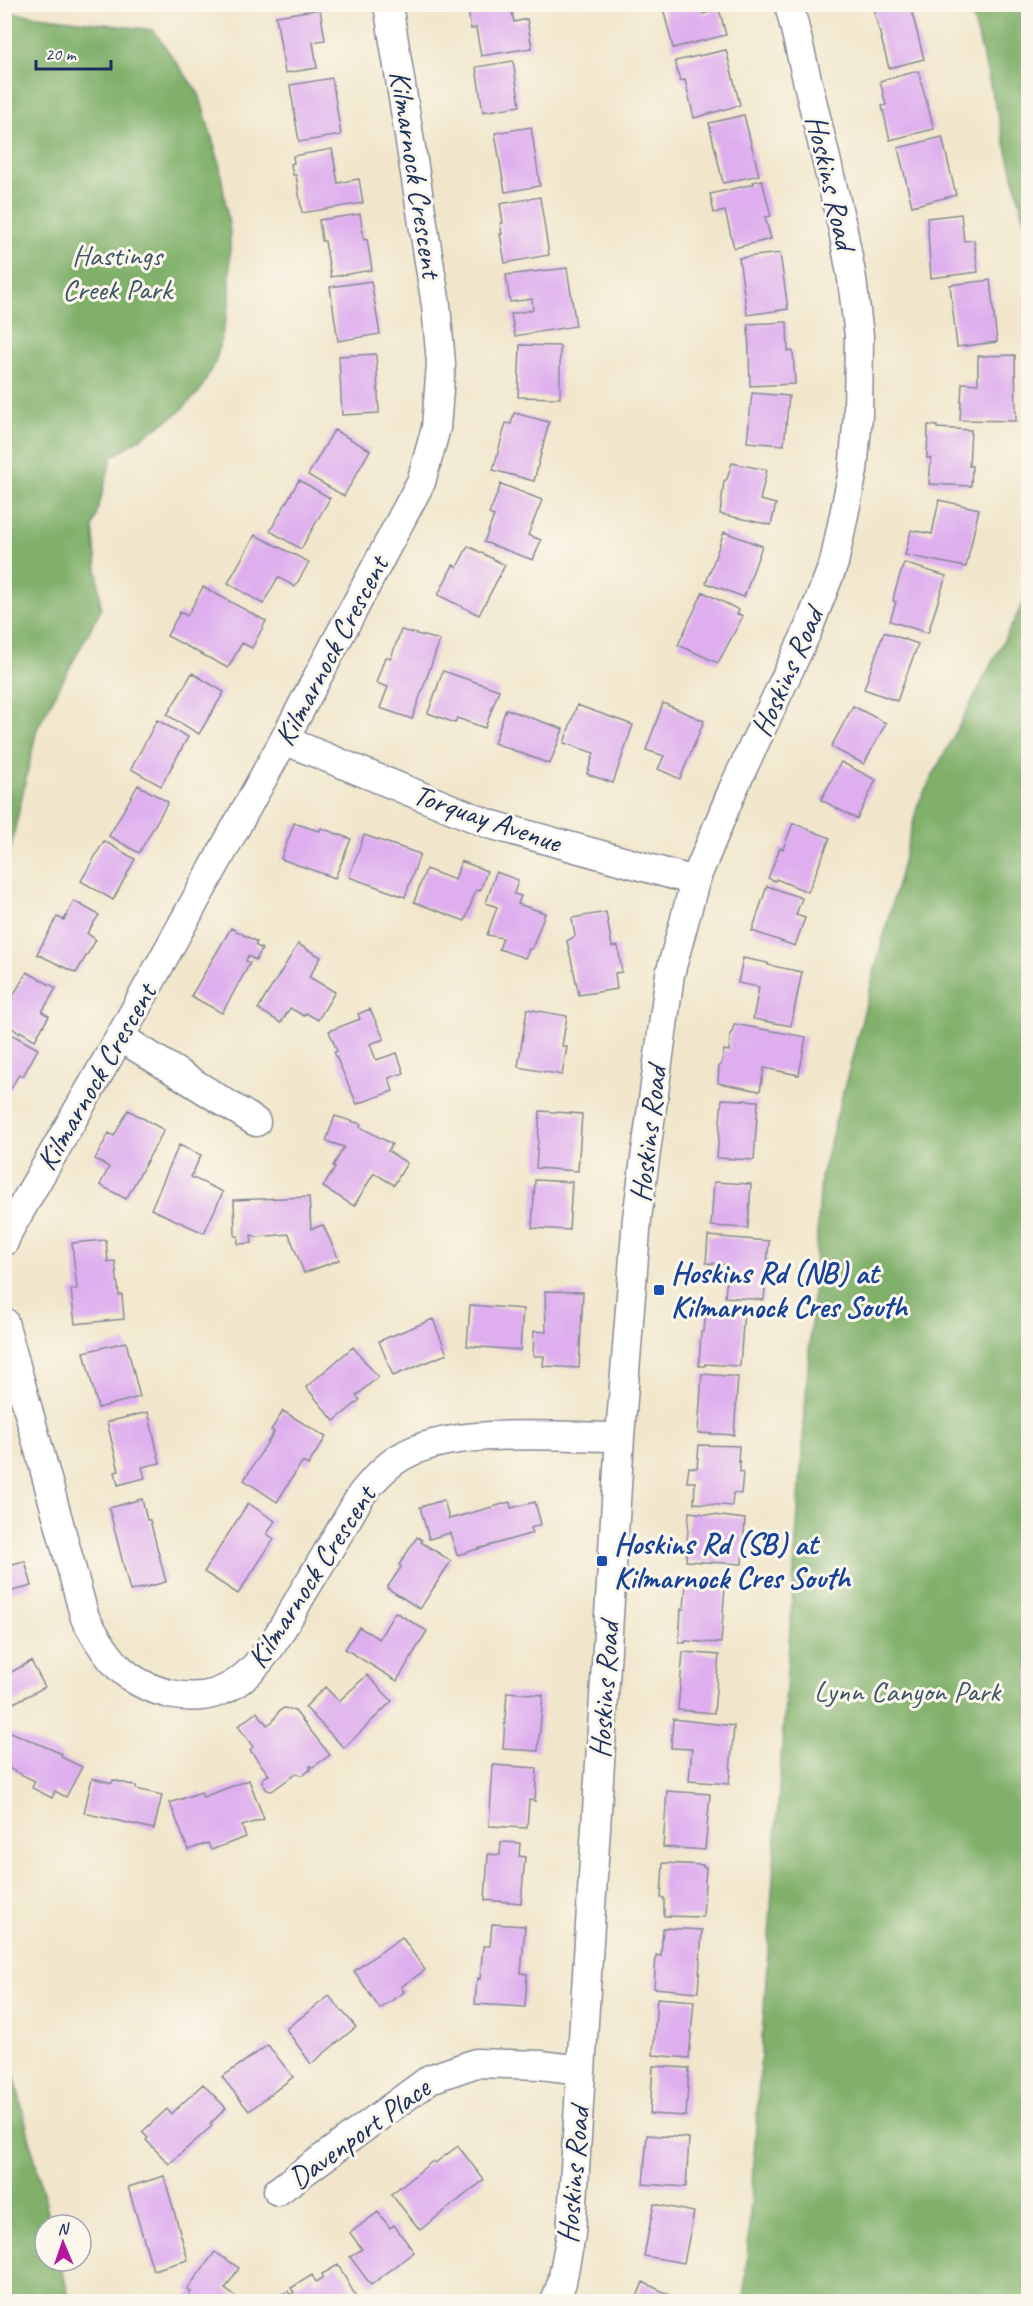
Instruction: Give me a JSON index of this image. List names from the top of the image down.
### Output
{
  "streets": {
    "street": [
      "Kilmarnock Crescent",
      "Hoskins Road",
      "Torquay Avenue",
      "Davenport Place"
    ]
  },
  "crossings": [
    ["Kilmarnock Crescent", "Hoskins Road"],
    ["Kilmarnock Crescent", "Torquay Avenue"],
    ["Hoskins Road", "Torquay Avenue"],
    ["Hoskins Road", "Davenport Place"]
  ],
  "parks": ["Hastings Creek Park", "Lynn Canyon Park"],
  "places": {
    "transit": ["Hoskins Rd (NB) at Kilmarnock Cres South", "Hoskins Rd (SB) at Kilmarnock Cres South"]
  },
  "scale_bar": "20 m",
  "north": "top"
}
